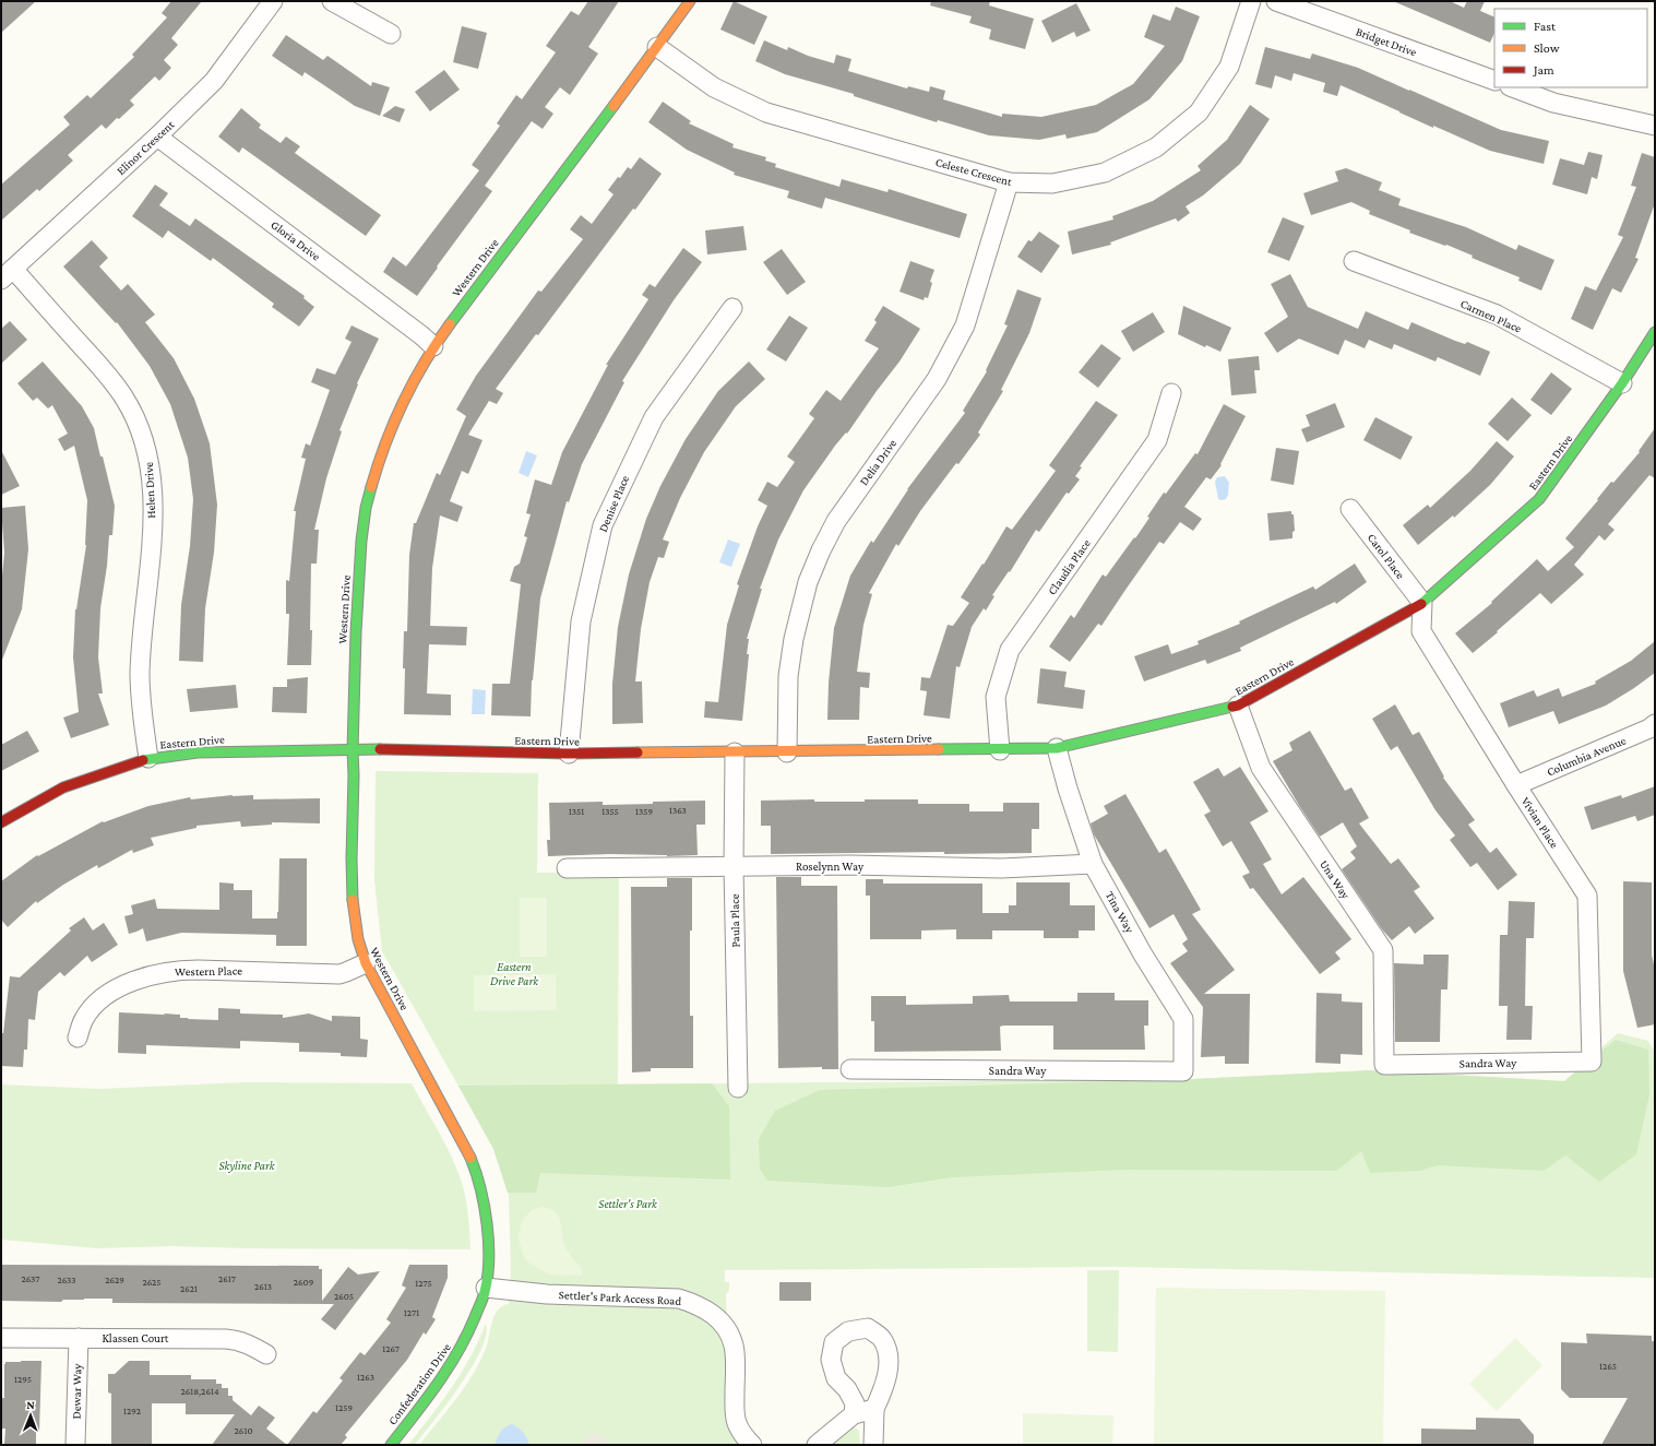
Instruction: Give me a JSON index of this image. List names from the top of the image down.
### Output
{
  "streets": {
    "street": [
      "Bridget Drive",
      "Elinor Crescent",
      "Celeste Crescent",
      "Gloria Drive",
      "Western Drive",
      "Carmen Place",
      "Delia Drive",
      "Eastern Drive",
      "Helen Drive",
      "Denise Place",
      "Carol Place",
      "Claudia Place",
      "Columbia Avenue",
      "Vivian Place",
      "Roselynn Way",
      "Una Way",
      "Tina Way",
      "Paula Place",
      "Western Place",
      "Sandra Way",
      "Settler's Park Access Road",
      "Klassen Court",
      "Confederation Drive",
      "Dewar Way"
    ]
  },
  "crossings": [
    ["Elinor Crescent", "Gloria Drive"],
    ["Elinor Crescent", "Helen Drive"],
    ["Celeste Crescent", "Western Drive"],
    ["Celeste Crescent", "Delia Drive"],
    ["Gloria Drive", "Western Drive"],
    ["Western Drive", "Eastern Drive"],
    ["Western Drive", "Western Place"],
    ["Western Drive", "Settler's Park Access Road"],
    ["Western Drive", "Confederation Drive"],
    ["Carmen Place", "Eastern Drive"],
    ["Delia Drive", "Eastern Drive"],
    ["Eastern Drive", "Helen Drive"],
    ["Eastern Drive", "Denise Place"],
    ["Eastern Drive", "Carol Place"],
    ["Eastern Drive", "Claudia Place"],
    ["Eastern Drive", "Vivian Place"],
    ["Eastern Drive", "Una Way"],
    ["Eastern Drive", "Tina Way"],
    ["Eastern Drive", "Paula Place"],
    ["Carol Place", "Vivian Place"],
    ["Columbia Avenue", "Vivian Place"],
    ["Vivian Place", "Sandra Way"],
    ["Roselynn Way", "Tina Way"],
    ["Roselynn Way", "Paula Place"],
    ["Una Way", "Sandra Way"],
    ["Tina Way", "Sandra Way"],
    ["Settler's Park Access Road", "Confederation Drive"],
    ["Klassen Court", "Dewar Way"]
  ],
  "parks": ["Eastern Drive Park", "Skyline Park", "Settler's Park"],
  "house_numbers": [
    "1363",
    "1351",
    "1355",
    "1359",
    "2637",
    "2617",
    "2633",
    "2629",
    "2625",
    "2609",
    "1275",
    "2613",
    "2621",
    "2605",
    "1271",
    "1267",
    "1265",
    "1263",
    "1295",
    "2618,2614",
    "1259",
    "1292",
    "2610"
  ],
  "legend": ["Fast", "Slow", "Jam"],
  "north": "top"
}
